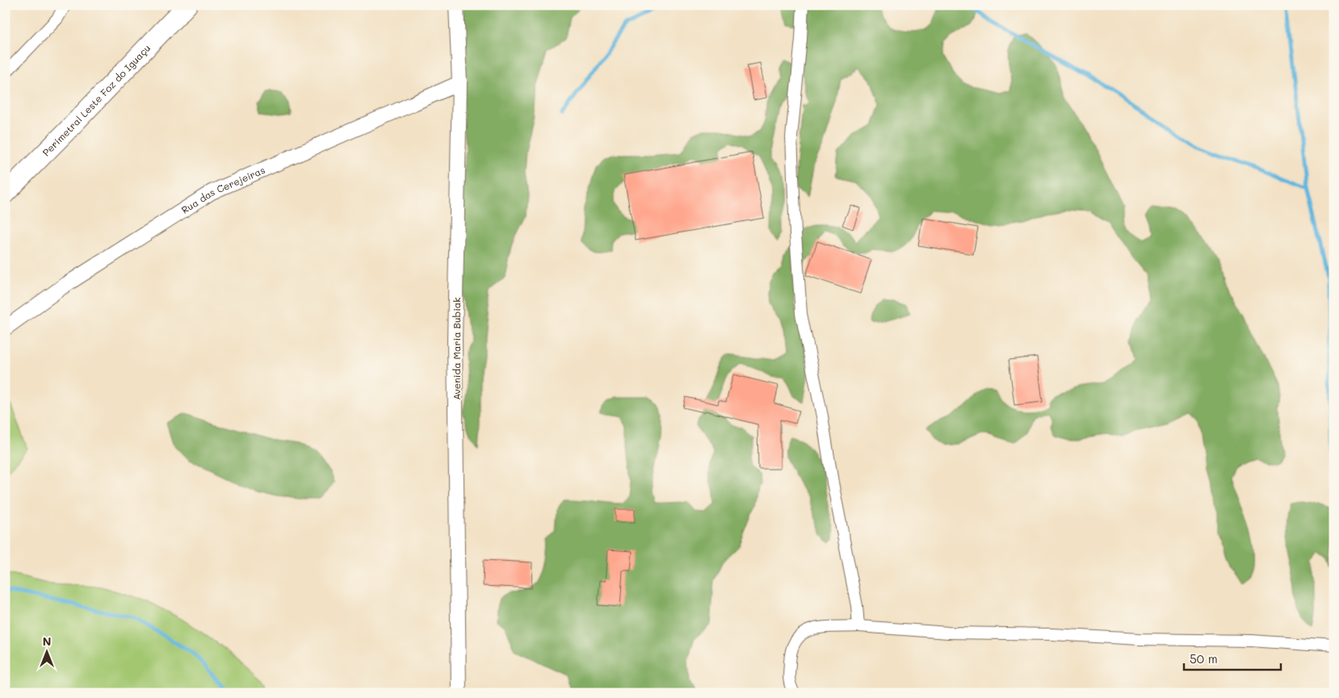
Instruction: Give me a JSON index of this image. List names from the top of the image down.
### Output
{
  "streets": {
    "highway": ["Perimetral Leste Foz do Iguaçu"],
    "street": ["Rua das Cerejeiras", "Avenida Maria Bubiak"]
  },
  "crossings": [
    ["Rua das Cerejeiras", "Avenida Maria Bubiak"]
  ],
  "scale_bar": "50 m",
  "north": "top"
}
